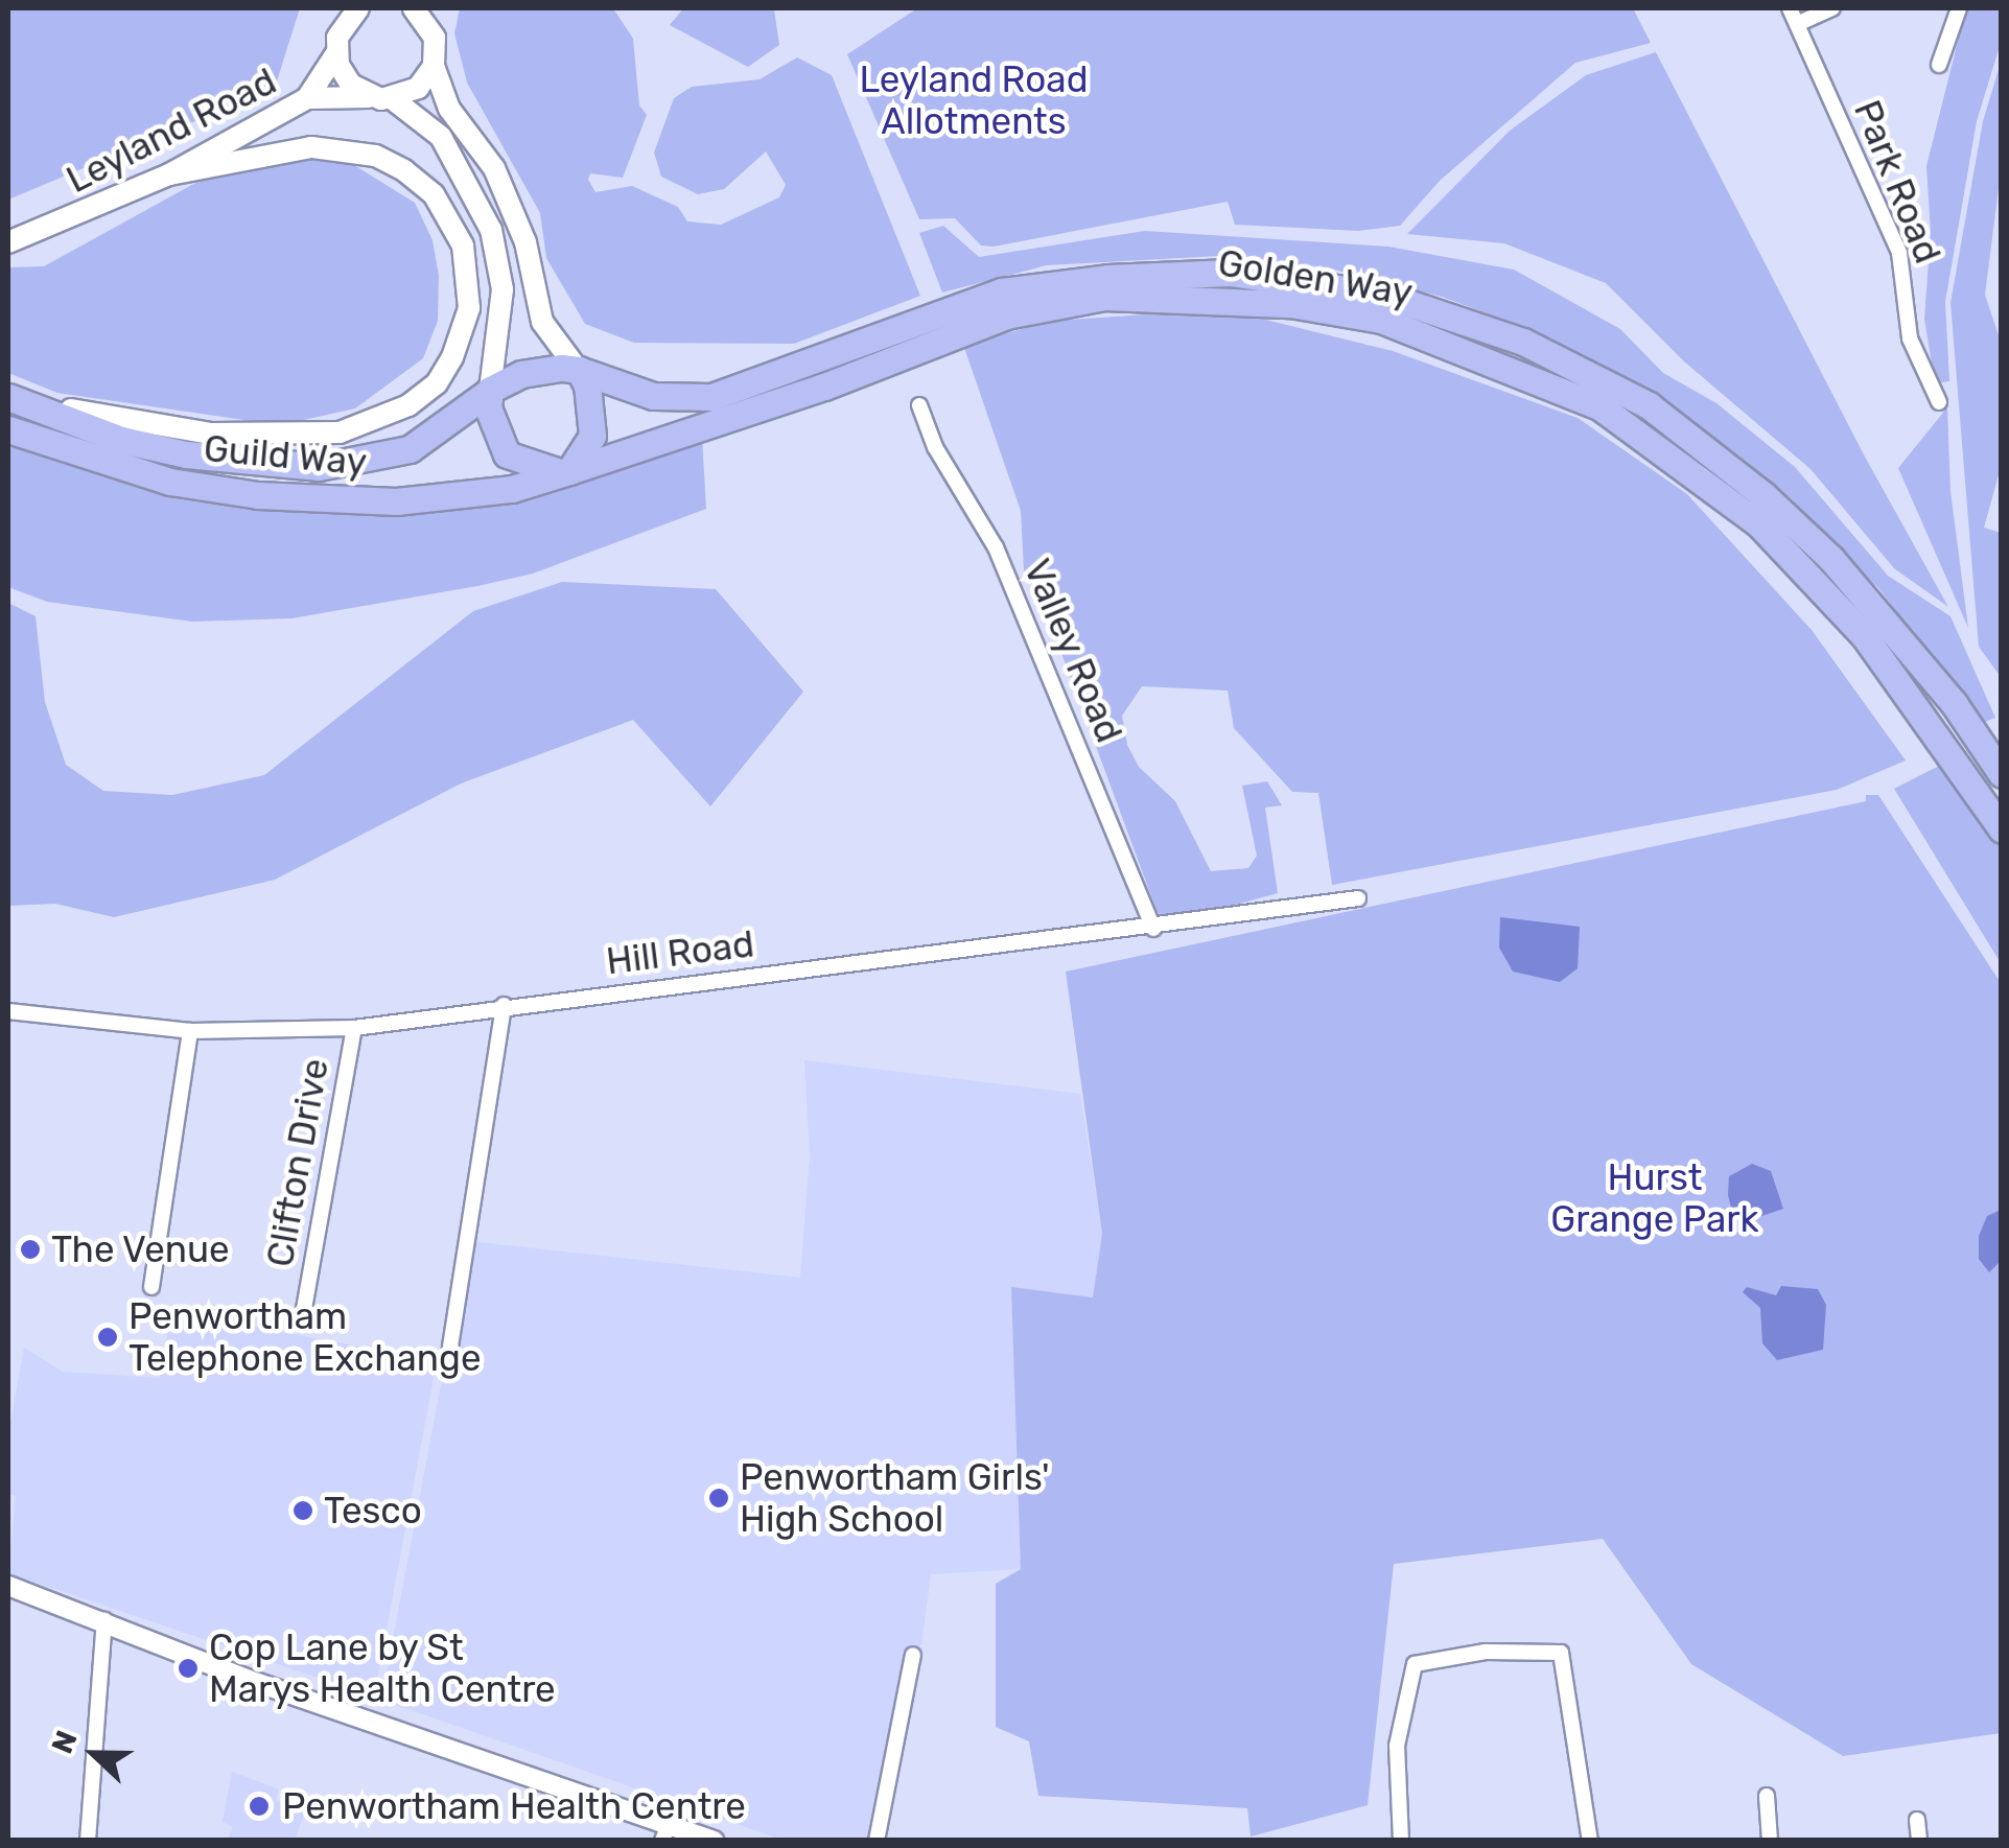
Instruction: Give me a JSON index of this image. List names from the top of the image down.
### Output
{
  "streets": {
    "highway": ["Golden Way", "Guild Way"],
    "main road": ["Leyland Road"],
    "street": [
      "Park Road",
      "Valley Road",
      "Hill Road",
      "Clifton Drive"
    ]
  },
  "crossings": [
    ["Golden Way", "Guild Way"],
    ["Valley Road", "Hill Road"],
    ["Hill Road", "Clifton Drive"]
  ],
  "parks": ["Leyland Road Allotments", "Hurst Grange Park"],
  "places": [
    "The Venue",
    "Penwortham Telephone Exchange",
    "Penwortham Girls' High School",
    "Tesco",
    "Cop Lane by St Marys Health Centre",
    "Penwortham Health Centre"
  ],
  "north": "left"
}
